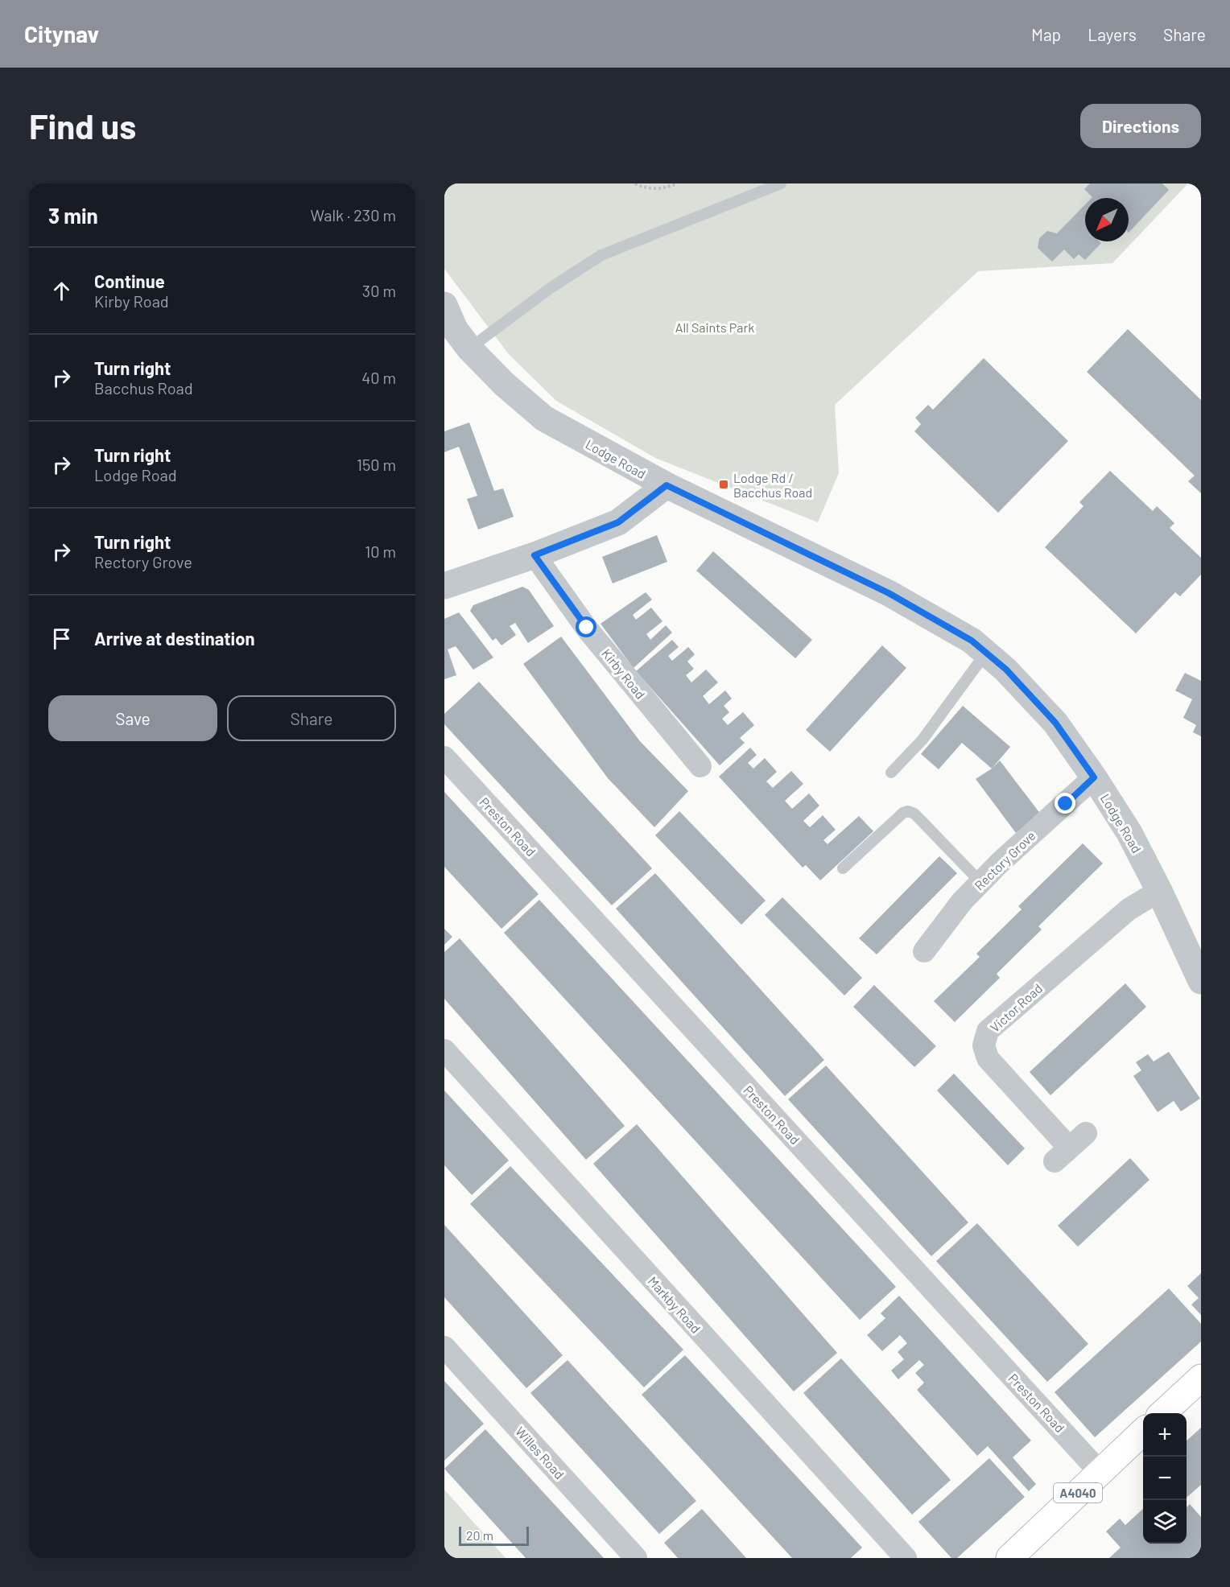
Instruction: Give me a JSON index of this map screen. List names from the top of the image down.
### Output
{
  "streets": {
    "main road": ["A4040"],
    "street": [
      "Lodge Road",
      "Kirby Road",
      "Preston Road",
      "Rectory Grove",
      "Victor Road",
      "Markby Road",
      "Willes Road"
    ]
  },
  "crossings": [
    ["Lodge Road", "Rectory Grove"],
    ["Lodge Road", "Victor Road"],
    ["Preston Road", "A4040"]
  ],
  "parks": ["All Saints Park"],
  "places": {
    "transit": ["Lodge Rd / Bacchus Road"]
  },
  "scale_bar": "20 m",
  "north": "bottom left",
  "page": {
    "header": "Citynav",
    "nav": ["Map", "Layers", "Share"],
    "buttons": [
      "Directions",
      ["Save", "Share"]
    ],
    "title": "Find us",
    "heading": ["3 min", "Walk · 230 m"],
    "list": [
      ["Continue", "Kirby Road", "30 m"],
      ["Turn right", "Bacchus Road", "40 m"],
      ["Turn right", "Lodge Road", "150 m"],
      ["Turn right", "Rectory Grove", "10 m"],
      "Arrive at destination"
    ],
    "map_buttons": ["+", "−"],
    "scale": "20 m"
  }
}
